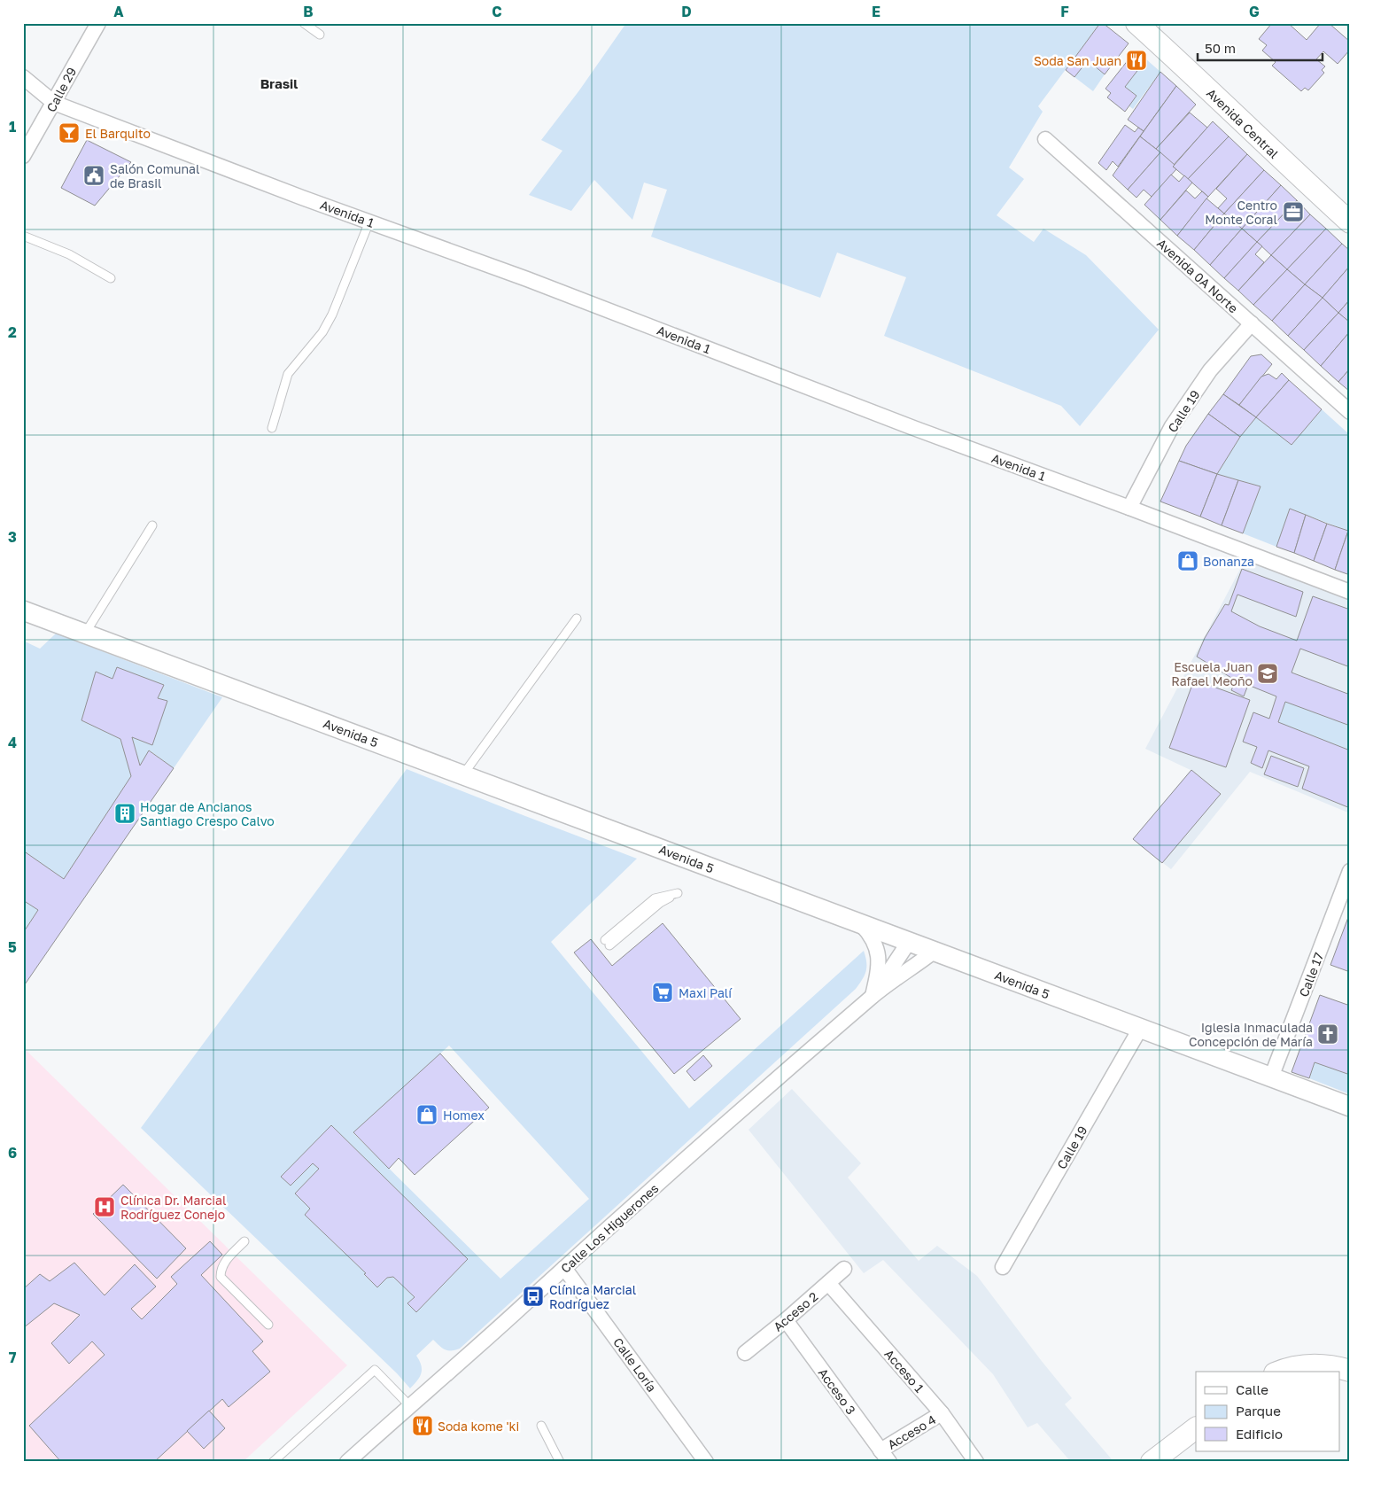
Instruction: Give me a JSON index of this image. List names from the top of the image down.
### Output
{
  "streets": {
    "main road": ["Avenida Central"],
    "street": [
      "Calle 29",
      "Avenida 1",
      "Avenida 0A Norte",
      "Calle 19",
      "Avenida 5",
      "Calle 17",
      "Calle Los Higuerones",
      "Acceso 2",
      "Calle Loría",
      "Acceso 1",
      "Acceso 3",
      "Acceso 4"
    ]
  },
  "crossings": [
    ["Calle 29", "Avenida 1"],
    ["Avenida 1", "Calle 19"],
    ["Avenida 0A Norte", "Calle 19"],
    ["Calle 19", "Avenida 5"],
    ["Avenida 5", "Calle 17"],
    ["Avenida 5", "Calle Los Higuerones"],
    ["Calle Los Higuerones", "Calle Loría"],
    ["Acceso 2", "Acceso 1"],
    ["Acceso 2", "Acceso 3"],
    ["Acceso 1", "Acceso 4"],
    ["Acceso 3", "Acceso 4"]
  ],
  "districts": ["Brasil"],
  "places": {
    "restaurant": ["Soda San Juan", "Soda kome 'ki"],
    "bar": ["El Barquito"],
    "public building": ["Salón Comunal de Brasil"],
    "office": ["Centro Monte Coral"],
    "shop": ["Bonanza", "Homex"],
    "school or university": ["Escuela Juan Rafael Meoño"],
    "building": ["Hogar de Ancianos Santiago Crespo Calvo"],
    "supermarket": ["Maxi Palí"],
    "church": ["Iglesia Inmaculada Concepción de María"],
    "hospital": ["Clínica Dr. Marcial Rodríguez Conejo"],
    "bus stop": ["Clínica Marcial Rodríguez"]
  },
  "legend": ["Calle", "Parque", "Edificio"],
  "scale_bar": "50 m",
  "grid": {
    "columns": [
      "A",
      "B",
      "C",
      "D",
      "E",
      "F",
      "G"
    ],
    "rows": [
      "1",
      "2",
      "3",
      "4",
      "5",
      "6",
      "7"
    ]
  }
}
